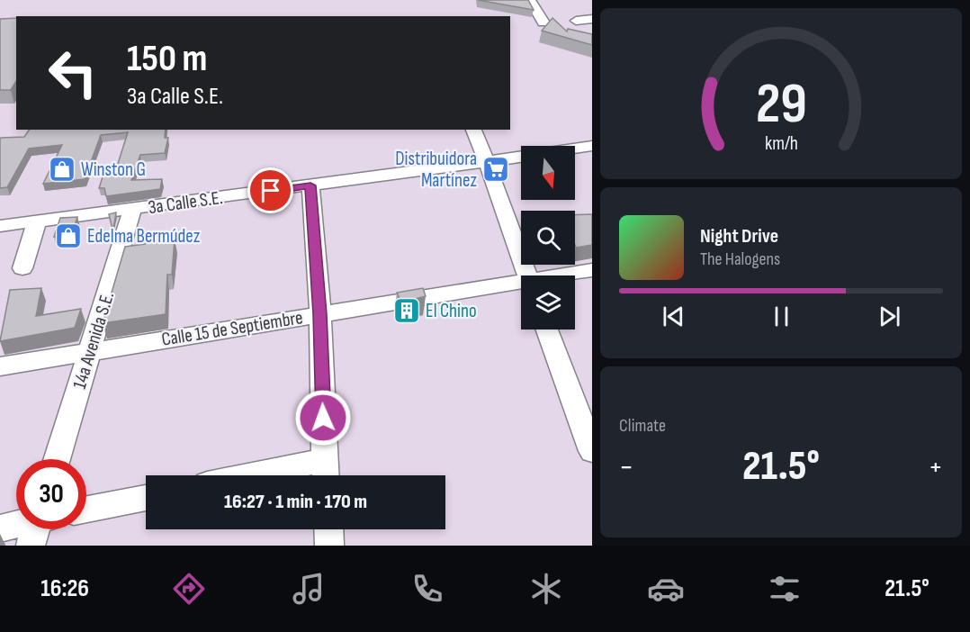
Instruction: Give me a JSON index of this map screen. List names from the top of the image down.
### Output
{
  "streets": {
    "street": ["3a Calle S.E.", "Calle 15 de Septiembre", "14a Avenida S.E."]
  },
  "crossings": [
    ["3a Calle S.E.", "14a Avenida S.E."],
    ["Calle 15 de Septiembre", "14a Avenida S.E."]
  ],
  "places": {
    "shop": ["Winston G", "Edelma Bermúdez"],
    "supermarket": ["Distribuidora Martínez"],
    "building": ["El Chino"]
  },
  "north": "bottom",
  "page": {
    "turn": ["150 m", "3a Calle S.E."],
    "song": ["Night Drive", "The Halogens"],
    "tile": "Climate",
    "heat": ["−", "21.5°", "+"],
    "limit": "30",
    "trip": "16:27 · 1 min · 170 m",
    "tabs": ["16:26", "21.5°"],
    "gauge": ["29", "km/h"]
  }
}
